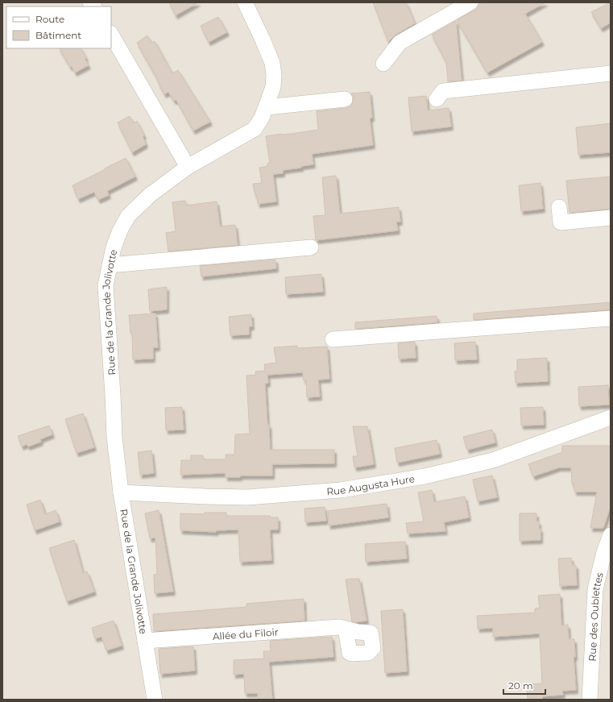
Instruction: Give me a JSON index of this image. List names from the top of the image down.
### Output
{
  "streets": {
    "street": [
      "Rue de la Grande Jolivotte",
      "Rue Augusta Hure",
      "Rue des Oublettes",
      "Allée du Filoir"
    ]
  },
  "crossings": [
    ["Rue de la Grande Jolivotte", "Rue Augusta Hure"],
    ["Rue de la Grande Jolivotte", "Allée du Filoir"]
  ],
  "legend": ["Route", "Bâtiment"],
  "scale_bar": "20 m"
}
